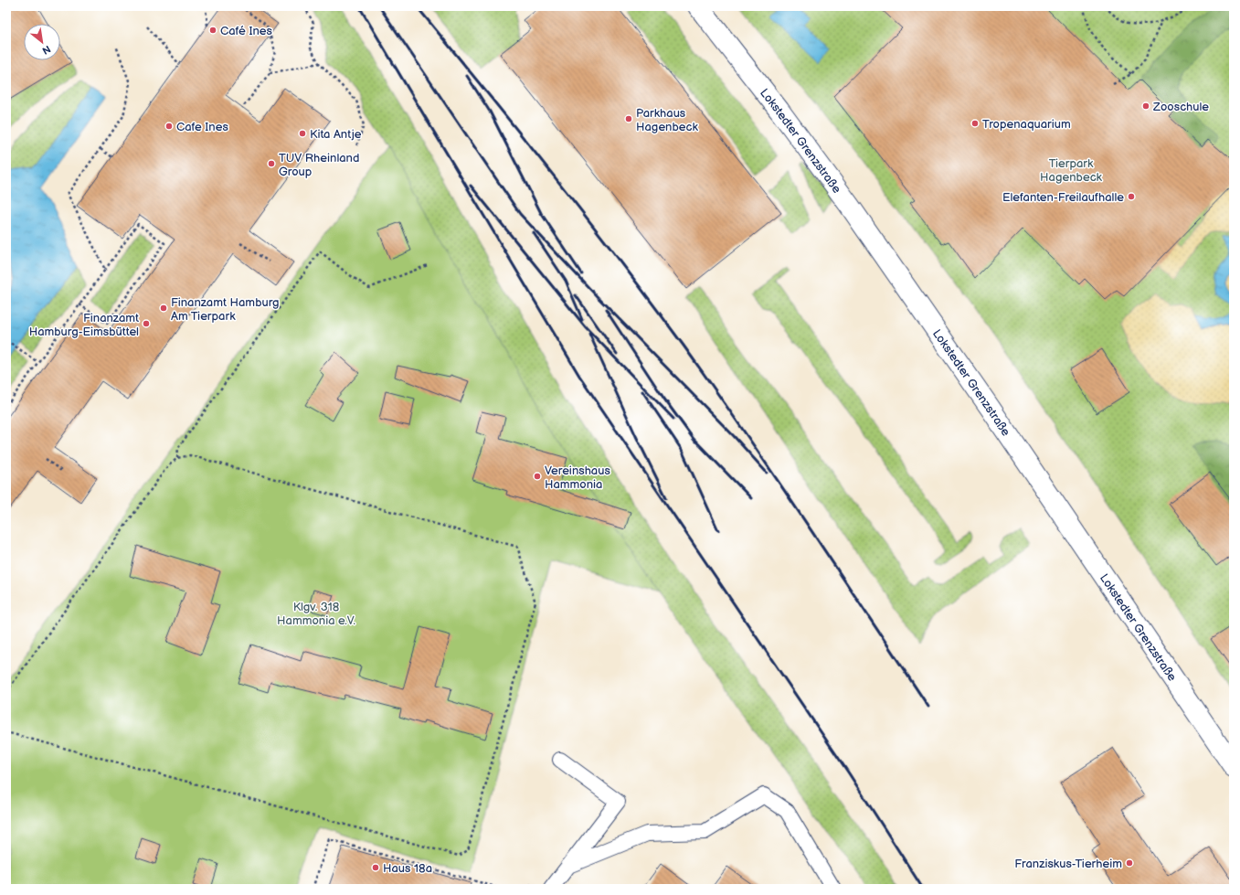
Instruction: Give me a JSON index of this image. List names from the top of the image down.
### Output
{
  "streets": {
    "street": ["Lokstedter Grenzstraße"]
  },
  "parks": ["Tierpark Hagenbeck", "Klgv. 318 Hammonia e.V."],
  "places": [
    "Café Ines",
    "Zooschule",
    "Parkhaus Hagenbeck",
    "Tropenaquarium",
    "Cafe Ines",
    "Kita Antje",
    "TUV Rheinland Group",
    "Elefanten-Freilaufhalle",
    "Finanzamt Hamburg Am Tierpark",
    "Finanzamt Hamburg-Eimsbüttel",
    "Vereinshaus Hammonia",
    "Franziskus-Tierheim",
    "Haus 18a"
  ],
  "north": "bottom right"
}
